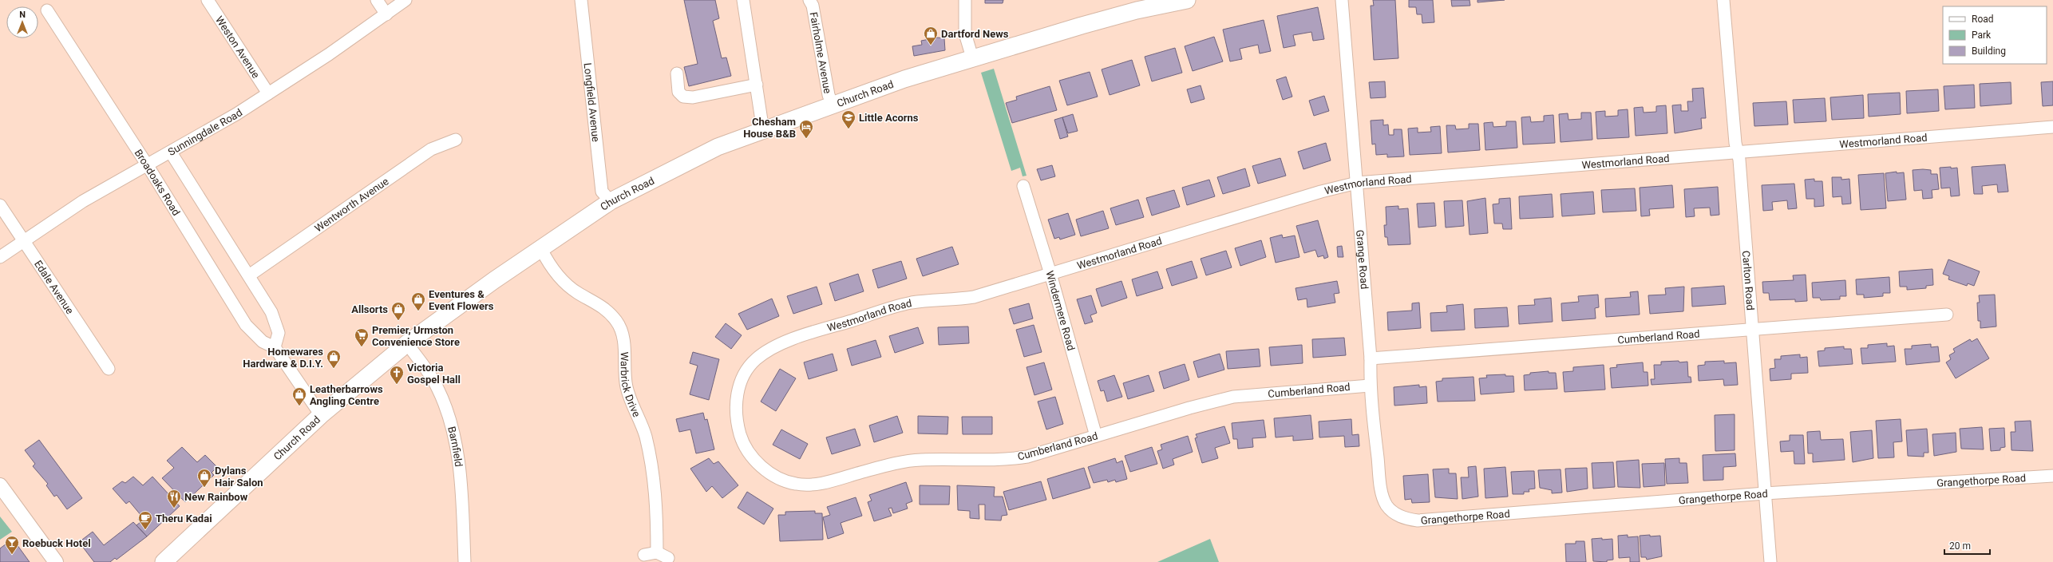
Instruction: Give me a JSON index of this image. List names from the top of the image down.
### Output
{
  "streets": {
    "main road": ["Church Road"],
    "street": [
      "Weston Avenue",
      "Fairholme Avenue",
      "Longfield Avenue",
      "Sunningdale Road",
      "Westmorland Road",
      "Broadoaks Road",
      "Wentworth Avenue",
      "Grange Road",
      "Carlton Road",
      "Edale Avenue",
      "Windermere Road",
      "Cumberland Road",
      "Warbrick Drive",
      "Barnfield",
      "Grangethorpe Road"
    ]
  },
  "crossings": [
    ["Weston Avenue", "Sunningdale Road"],
    ["Fairholme Avenue", "Church Road"],
    ["Church Road", "Longfield Avenue"],
    ["Church Road", "Broadoaks Road"],
    ["Church Road", "Warbrick Drive"],
    ["Church Road", "Barnfield"],
    ["Sunningdale Road", "Broadoaks Road"],
    ["Sunningdale Road", "Edale Avenue"],
    ["Westmorland Road", "Grange Road"],
    ["Westmorland Road", "Carlton Road"],
    ["Westmorland Road", "Windermere Road"],
    ["Westmorland Road", "Cumberland Road"],
    ["Grange Road", "Cumberland Road"],
    ["Grange Road", "Grangethorpe Road"],
    ["Carlton Road", "Cumberland Road"],
    ["Carlton Road", "Grangethorpe Road"],
    ["Windermere Road", "Cumberland Road"]
  ],
  "places": {
    "shop": [
      "Dartford News",
      "Eventures & Event Flowers",
      "Allsorts",
      "Homewares Hardware & D.I.Y.",
      "Leatherbarrows Angling Centre",
      "Dylans Hair Salon"
    ],
    "school or university": ["Little Acorns"],
    "hotel": ["Chesham House B&B"],
    "supermarket": ["Premier, Urmston Convenience Store"],
    "church": ["Victoria Gospel Hall"],
    "restaurant": ["New Rainbow"],
    "cafe": ["Theru Kadai"],
    "bar": ["Roebuck Hotel"]
  },
  "legend": ["Road", "Park", "Building"],
  "scale_bar": "20 m",
  "north": "top"
}
